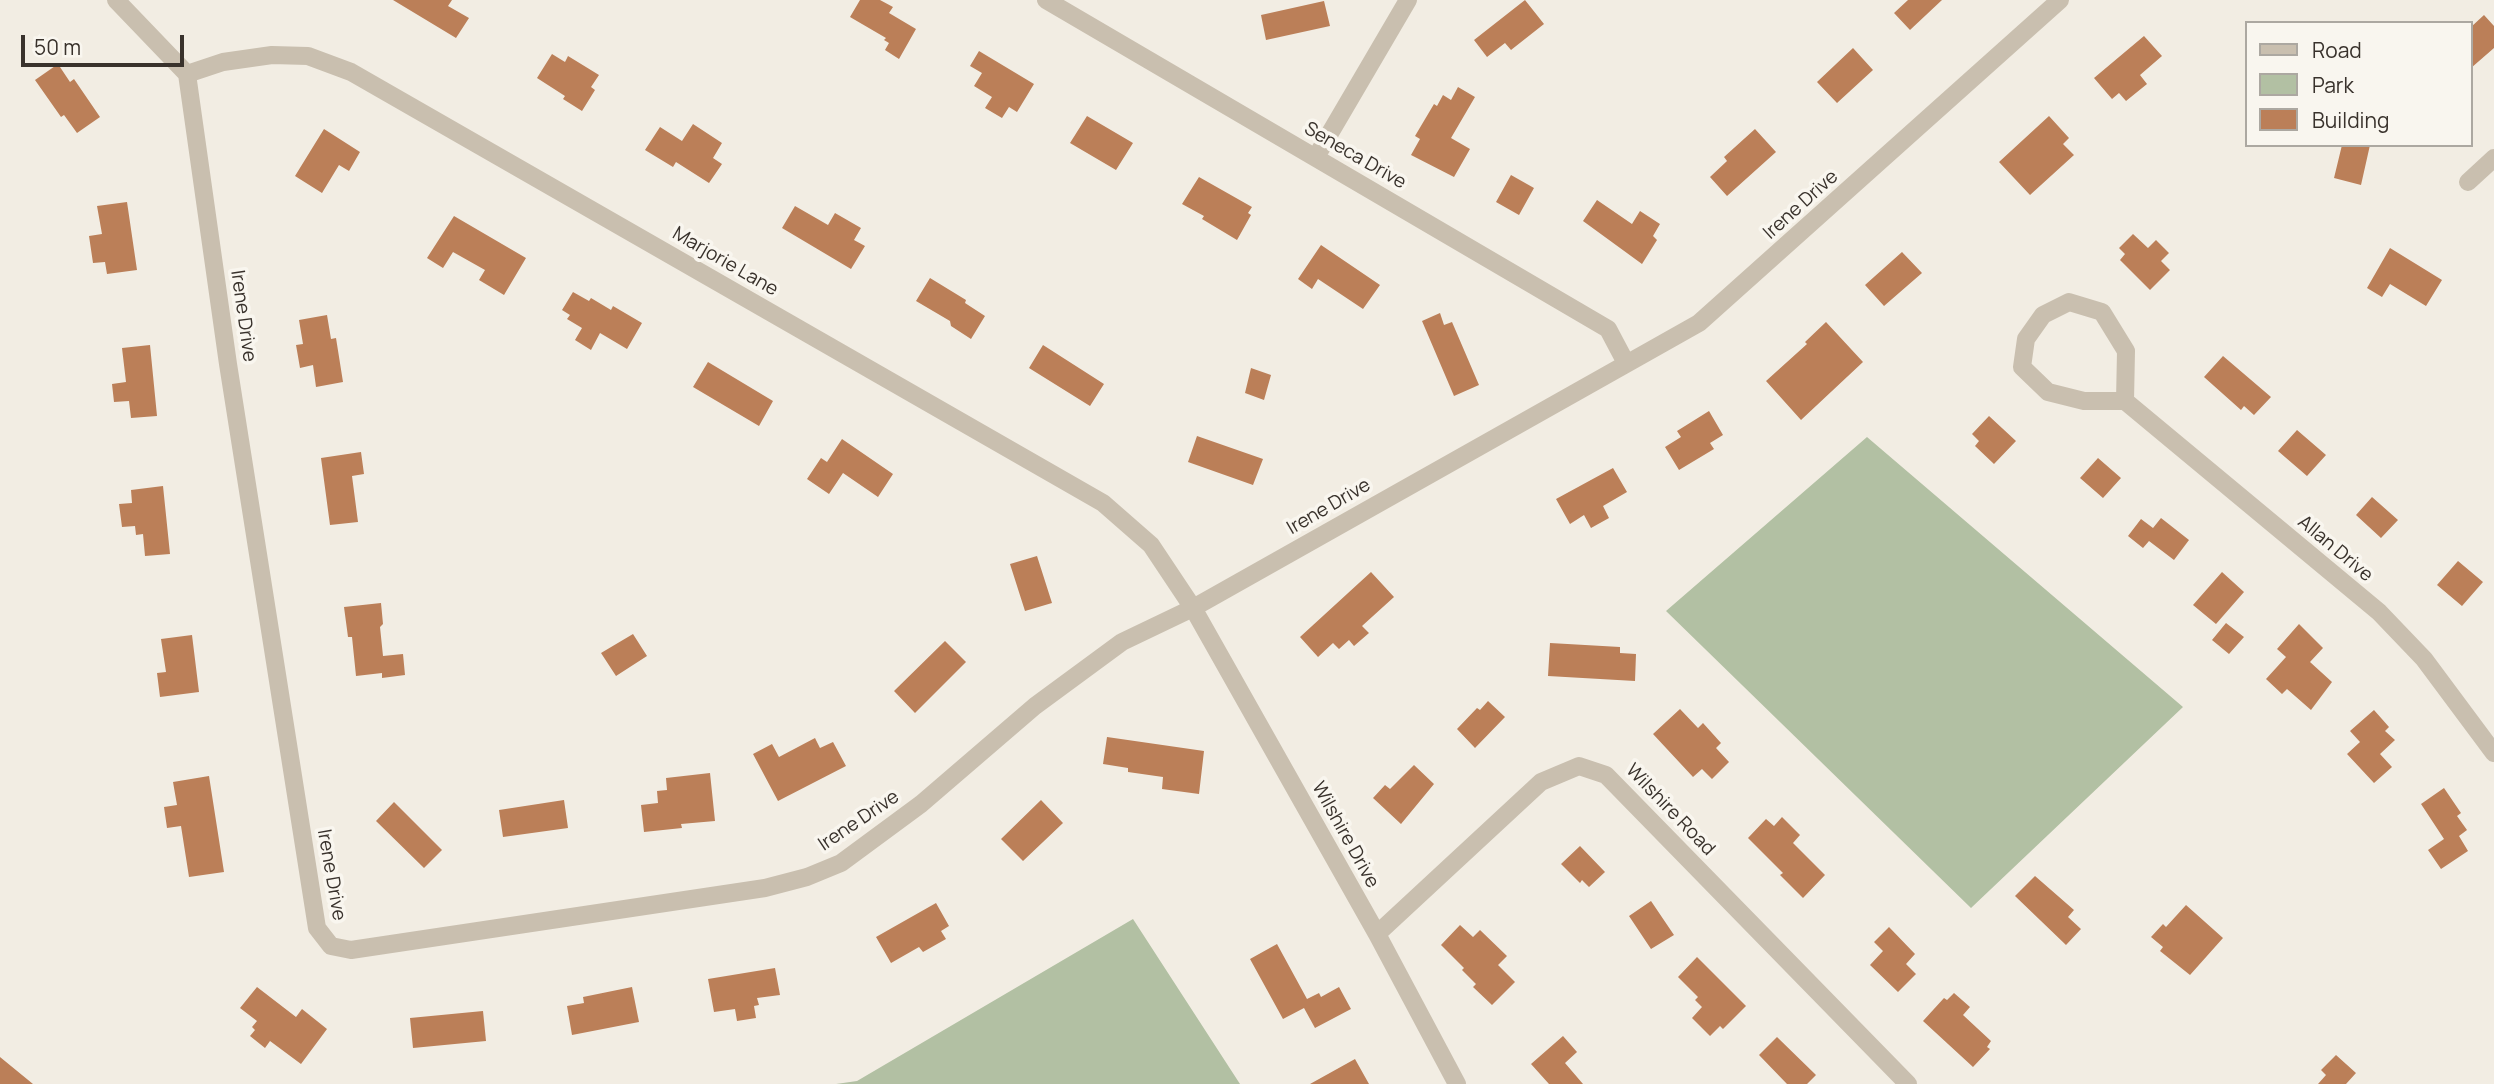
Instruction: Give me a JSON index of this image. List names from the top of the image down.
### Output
{
  "streets": {
    "street": [
      "Seneca Drive",
      "Irene Drive",
      "Marjorie Lane",
      "Allan Drive",
      "Wilshire Road",
      "Wilshire Drive"
    ]
  },
  "crossings": [
    ["Seneca Drive", "Irene Drive"],
    ["Irene Drive", "Marjorie Lane"],
    ["Irene Drive", "Wilshire Drive"],
    ["Marjorie Lane", "Wilshire Drive"],
    ["Wilshire Road", "Wilshire Drive"]
  ],
  "legend": ["Road", "Park", "Building"],
  "scale_bar": "50 m"
}
